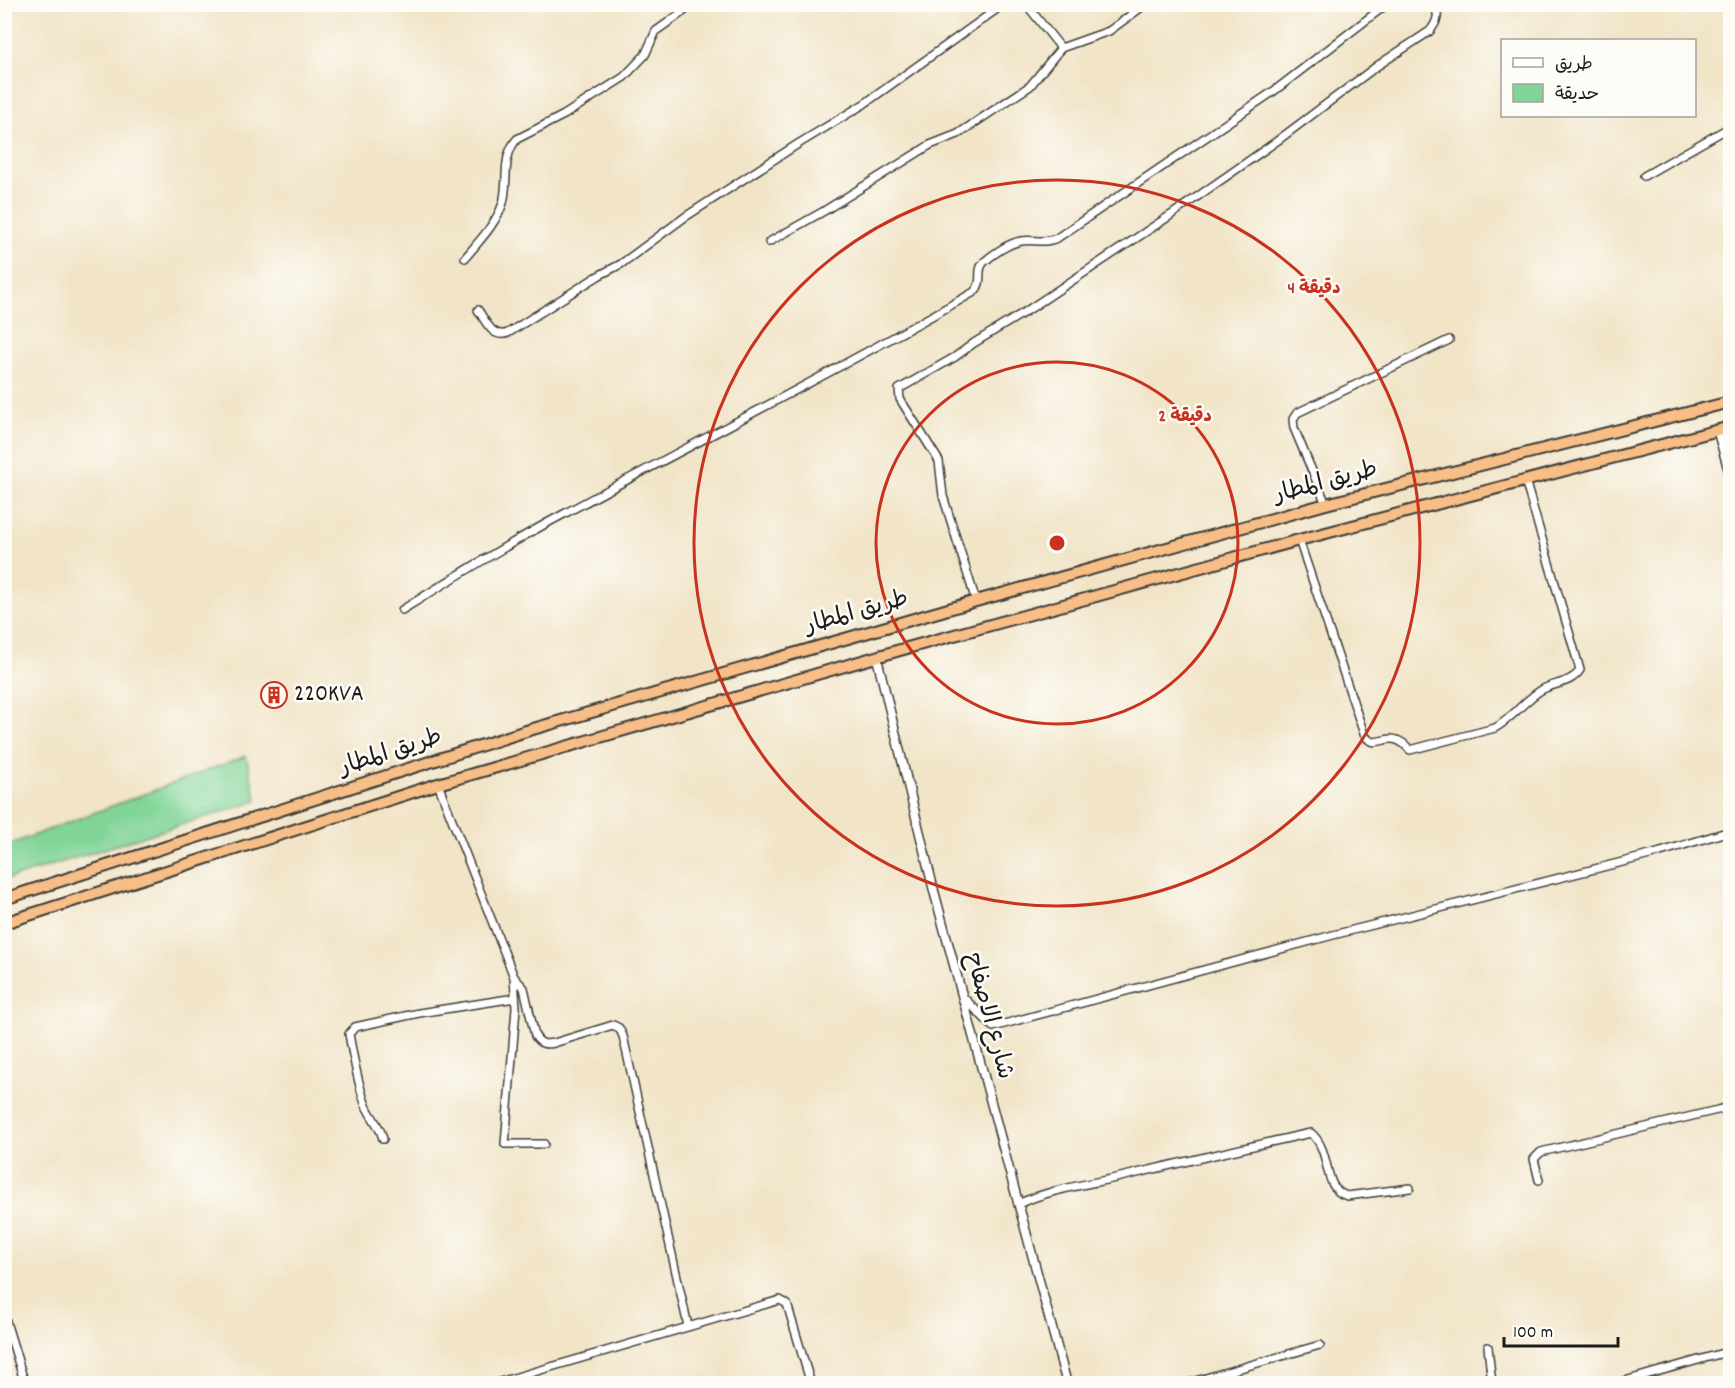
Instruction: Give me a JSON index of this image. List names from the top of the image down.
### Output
{
  "streets": {
    "highway": ["طريق المطار"],
    "street": ["شارع الاصفاح"]
  },
  "crossings": [
    ["طريق المطار", "شارع الاصفاح"]
  ],
  "places": {
    "building": ["220KVA"]
  },
  "legend": ["طريق", "حديقة"],
  "scale_bar": "100 m",
  "rings": ["4 دقيقة", "2 دقيقة"]
}
